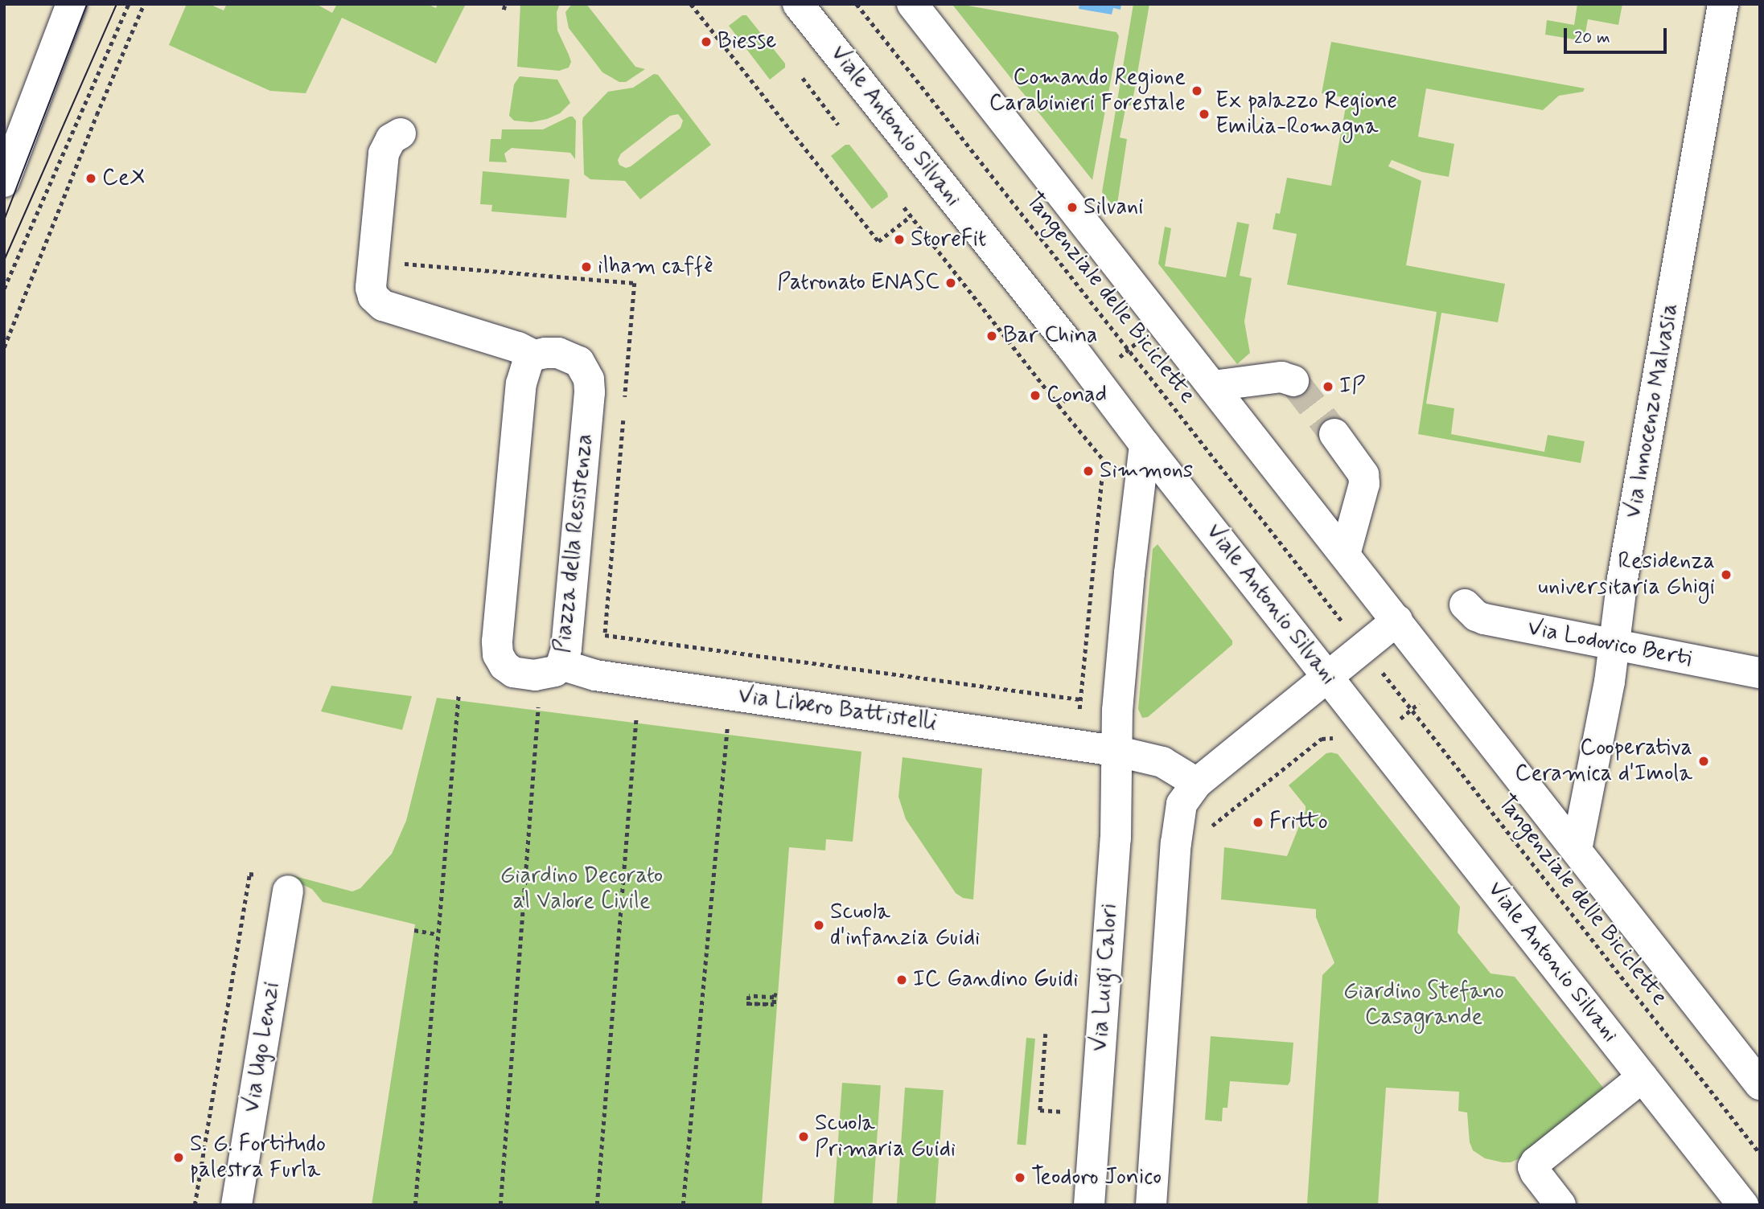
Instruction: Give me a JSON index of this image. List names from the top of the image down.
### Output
{
  "streets": {
    "street": [
      "Viale Antonio Silvani",
      "Via Innocenzo Malvasia",
      "Piazza della Resistenza",
      "Via Lodovico Berti",
      "Via Libero Battistelli",
      "Via Luigi Calori",
      "Via Ugo Lenzi"
    ],
    "path": ["Tangenziale delle Biciclette"]
  },
  "crossings": [
    ["Viale Antonio Silvani", "Via Luigi Calori"],
    ["Via Innocenzo Malvasia", "Via Lodovico Berti"],
    ["Piazza della Resistenza", "Via Libero Battistelli"],
    ["Via Libero Battistelli", "Via Luigi Calori"]
  ],
  "parks": ["Giardino Decorato al Valore Civile", "Giardino Stefano Casagrande"],
  "places": [
    "Biesse",
    "Comando Regione Carabinieri Forestale",
    "Ex palazzo Regione Emilia-Romagna",
    "CeX",
    "Silvani",
    "StoreFit",
    "ilham caffè",
    "Patronato ENASC",
    "Bar China",
    "IP",
    "Conad",
    "Simmons",
    "Residenza universitaria Ghigi",
    "Cooperativa Ceramica d'Imola",
    "Fritto",
    "Scuola d'infanzia Guidi",
    "IC Gandino Guidi",
    "Scuola Primaria Guidi",
    "S. G. Fortitudo palestra Furla",
    "Teodoro Jonico"
  ],
  "scale_bar": "20 m"
}
